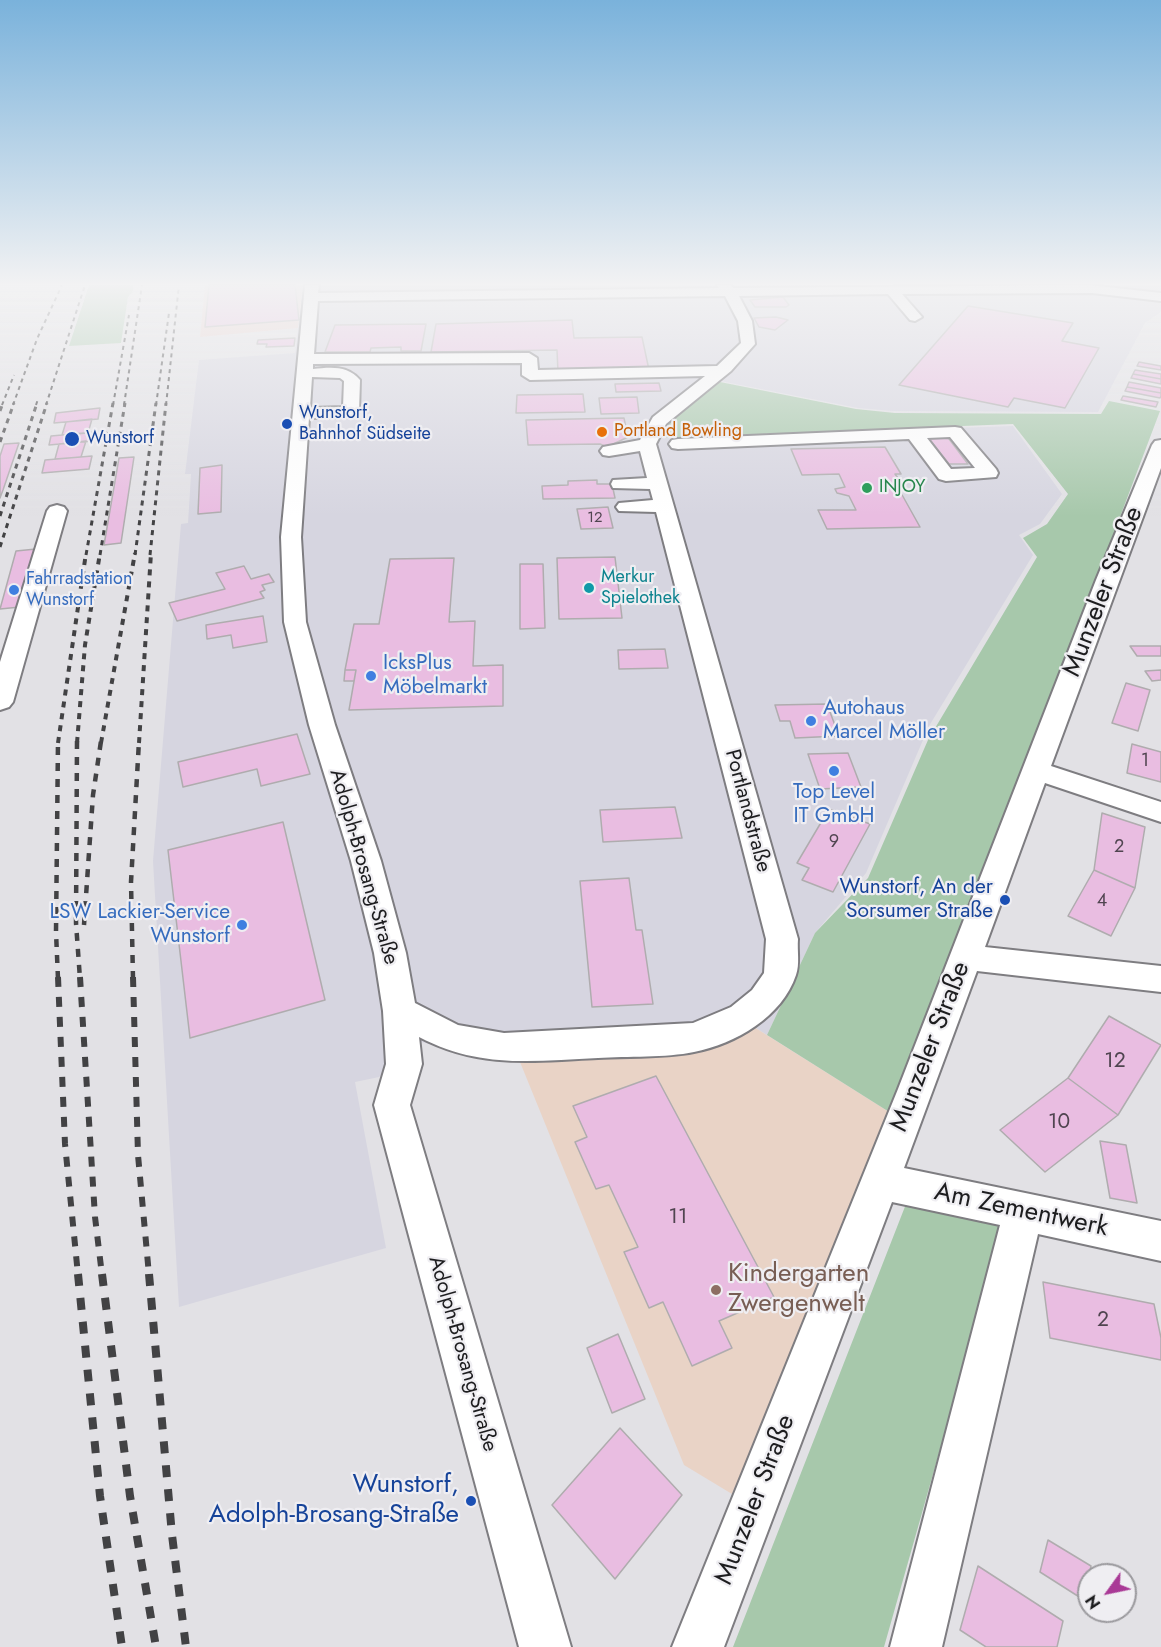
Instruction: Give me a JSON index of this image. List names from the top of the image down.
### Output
{
  "streets": {
    "street": [
      "Munzeler Straße",
      "Portlandstraße",
      "Adolph-Brosang-Straße",
      "Am Zementwerk"
    ]
  },
  "crossings": [
    ["Munzeler Straße", "Am Zementwerk"],
    ["Portlandstraße", "Adolph-Brosang-Straße"]
  ],
  "places": [
    "Wunstorf, Bahnhof Südseite",
    "Portland Bowling",
    "Wunstorf",
    "INJOY",
    "Merkur Spielothek",
    "Fahrradstation Wunstorf",
    "IcksPlus Möbelmarkt",
    "Autohaus Marcel Möller",
    "Top Level IT GmbH",
    "Wunstorf, An der Sorsumer Straße",
    "LSW Lackier-Service Wunstorf",
    "Kindergarten Zwergenwelt",
    "Wunstorf, Adolph-Brosang-Straße"
  ],
  "house_numbers": [
    "12",
    "1",
    "9",
    "2",
    "4",
    "12",
    "10",
    "11",
    "2"
  ],
  "north": "bottom left"
}
